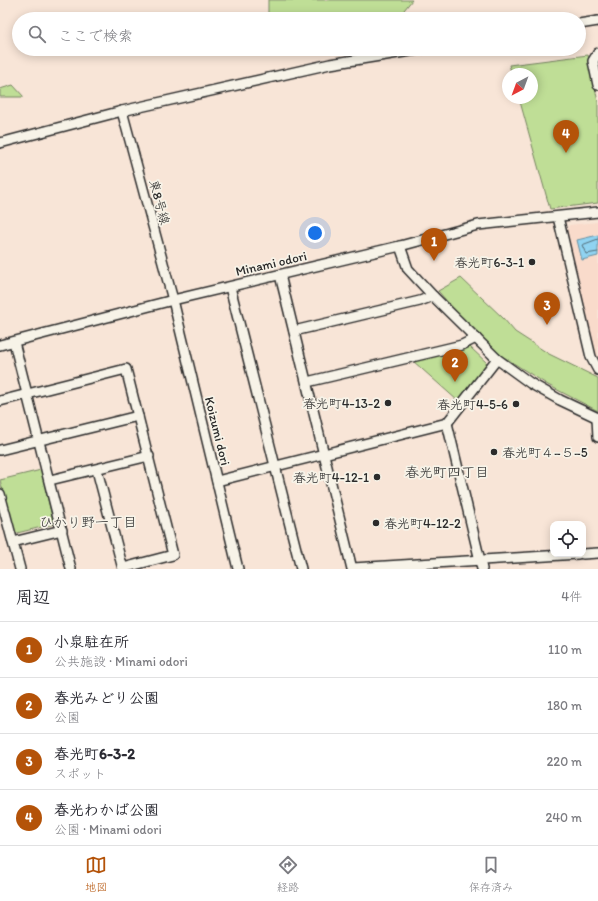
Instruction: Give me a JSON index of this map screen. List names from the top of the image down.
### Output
{
  "streets": {
    "street": ["東8号線", "Minami odori", "Koizumi dori"]
  },
  "crossings": [
    ["東8号線", "Minami odori"],
    ["東8号線", "Koizumi dori"],
    ["Minami odori", "Koizumi dori"]
  ],
  "districts": ["春光町四丁目", "ひかり野一丁目"],
  "places": [
    "春光町6-3-1",
    "春光町4-13-2",
    "春光町4-5-6",
    "春光町４−５−5",
    "春光町4-12-1",
    "春光町4-12-2"
  ],
  "north": "bottom left",
  "page": {
    "search": "ここで検索",
    "pins": [
      "4",
      "1",
      "3",
      "2"
    ],
    "heading": ["周辺", "4件"],
    "list": [
      {
        "mark": "1",
        "name": "小泉駐在所",
        "note": "公共施設 · Minami odori",
        "value": "110 m"
      },
      {
        "mark": "2",
        "name": "春光みどり公園",
        "note": "公園",
        "value": "180 m"
      },
      {
        "mark": "3",
        "name": "春光町6-3-2",
        "note": "スポット",
        "value": "220 m"
      },
      {
        "mark": "4",
        "name": "春光わかば公園",
        "note": "公園 · Minami odori",
        "value": "240 m"
      }
    ],
    "nav": ["地図", "経路", "保存済み"]
  }
}
